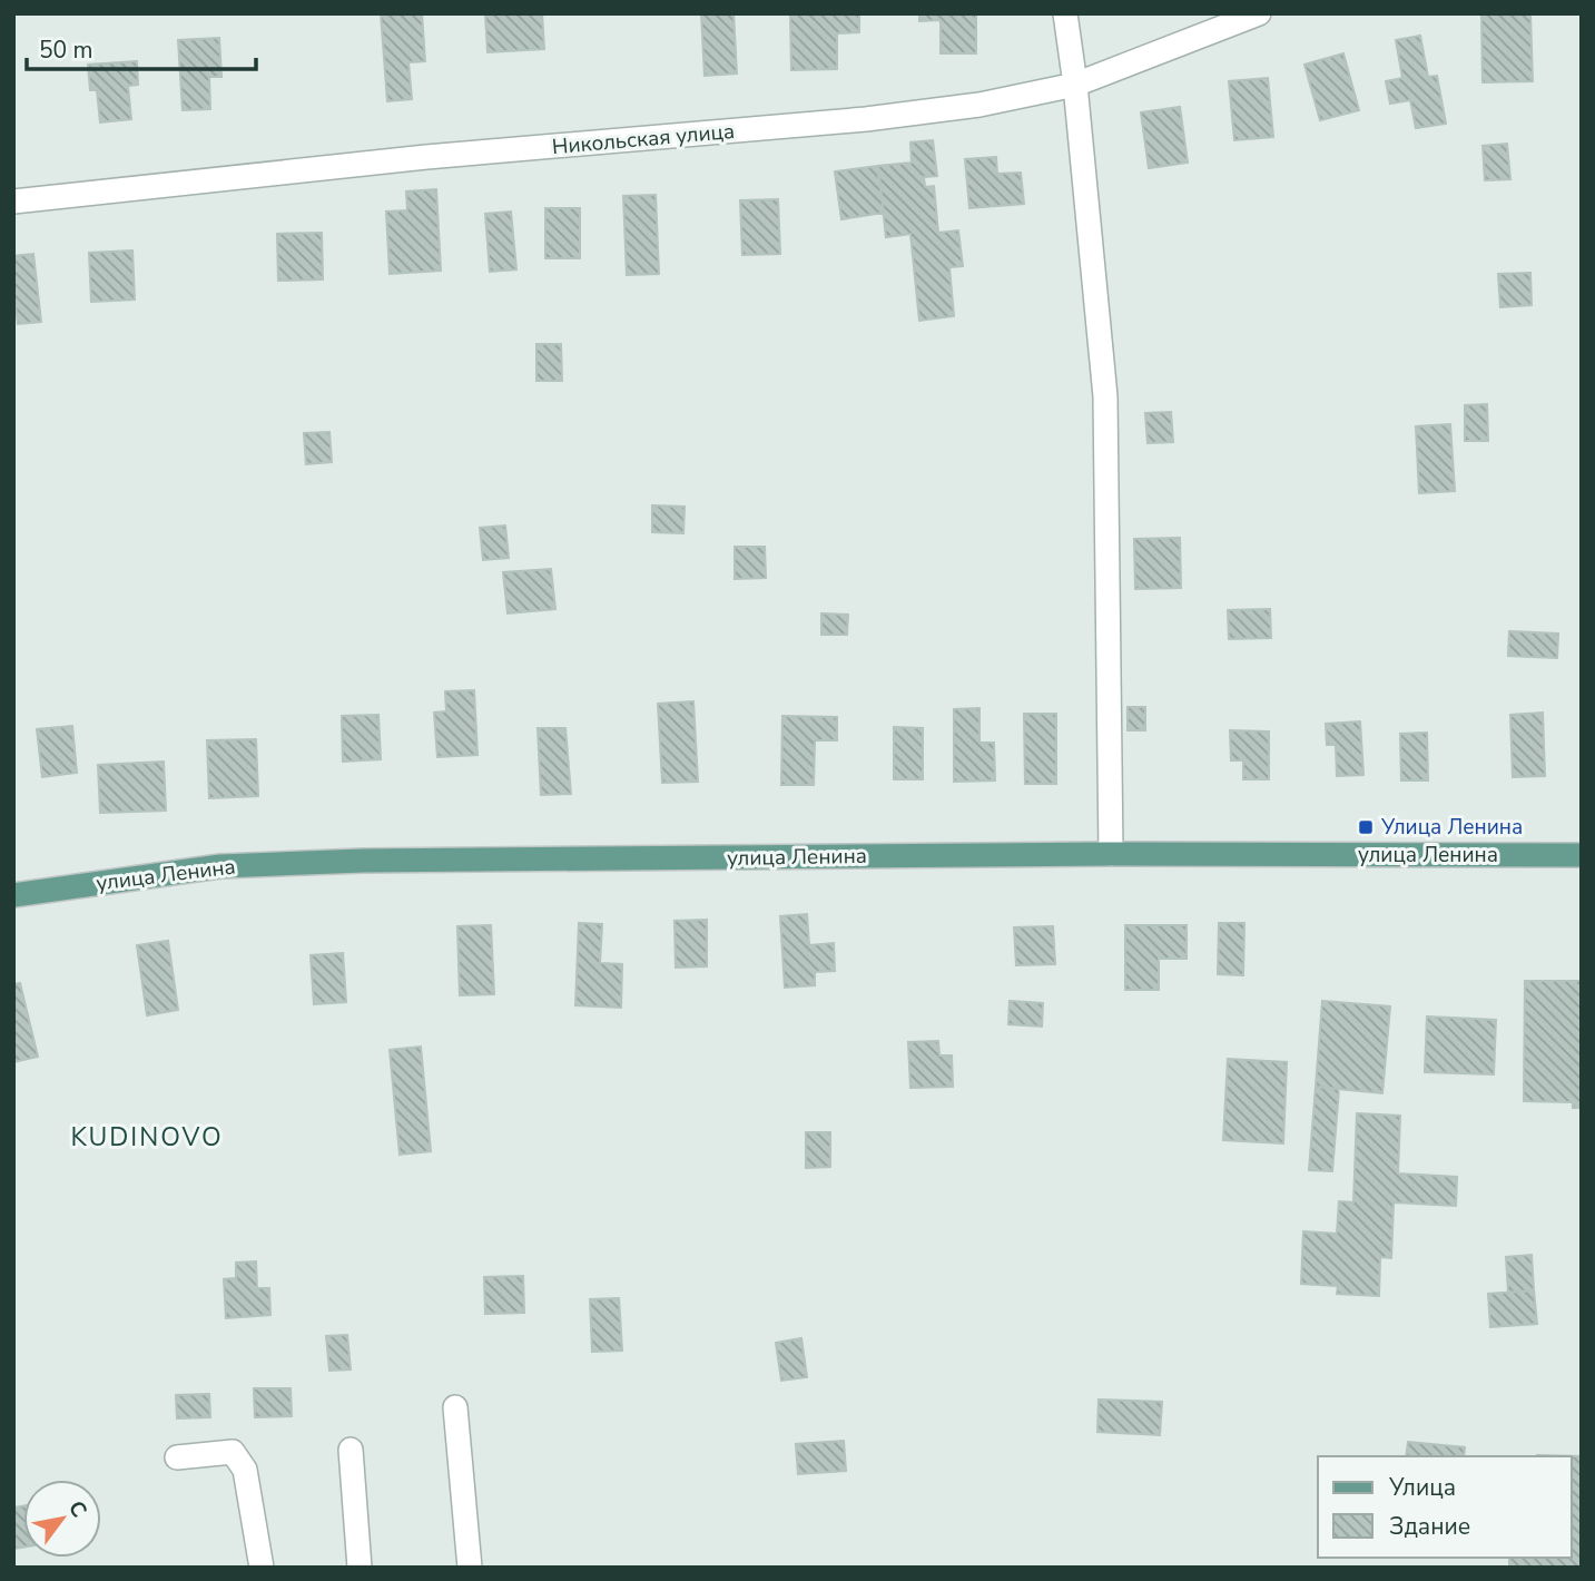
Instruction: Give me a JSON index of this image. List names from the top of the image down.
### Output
{
  "streets": {
    "main road": ["улица Ленина"],
    "street": ["Никольская улица"]
  },
  "districts": ["KUDINOVO"],
  "places": {
    "transit": ["Улица Ленина"]
  },
  "legend": ["Улица", "Здание"],
  "scale_bar": "50 m",
  "north": "top right"
}
